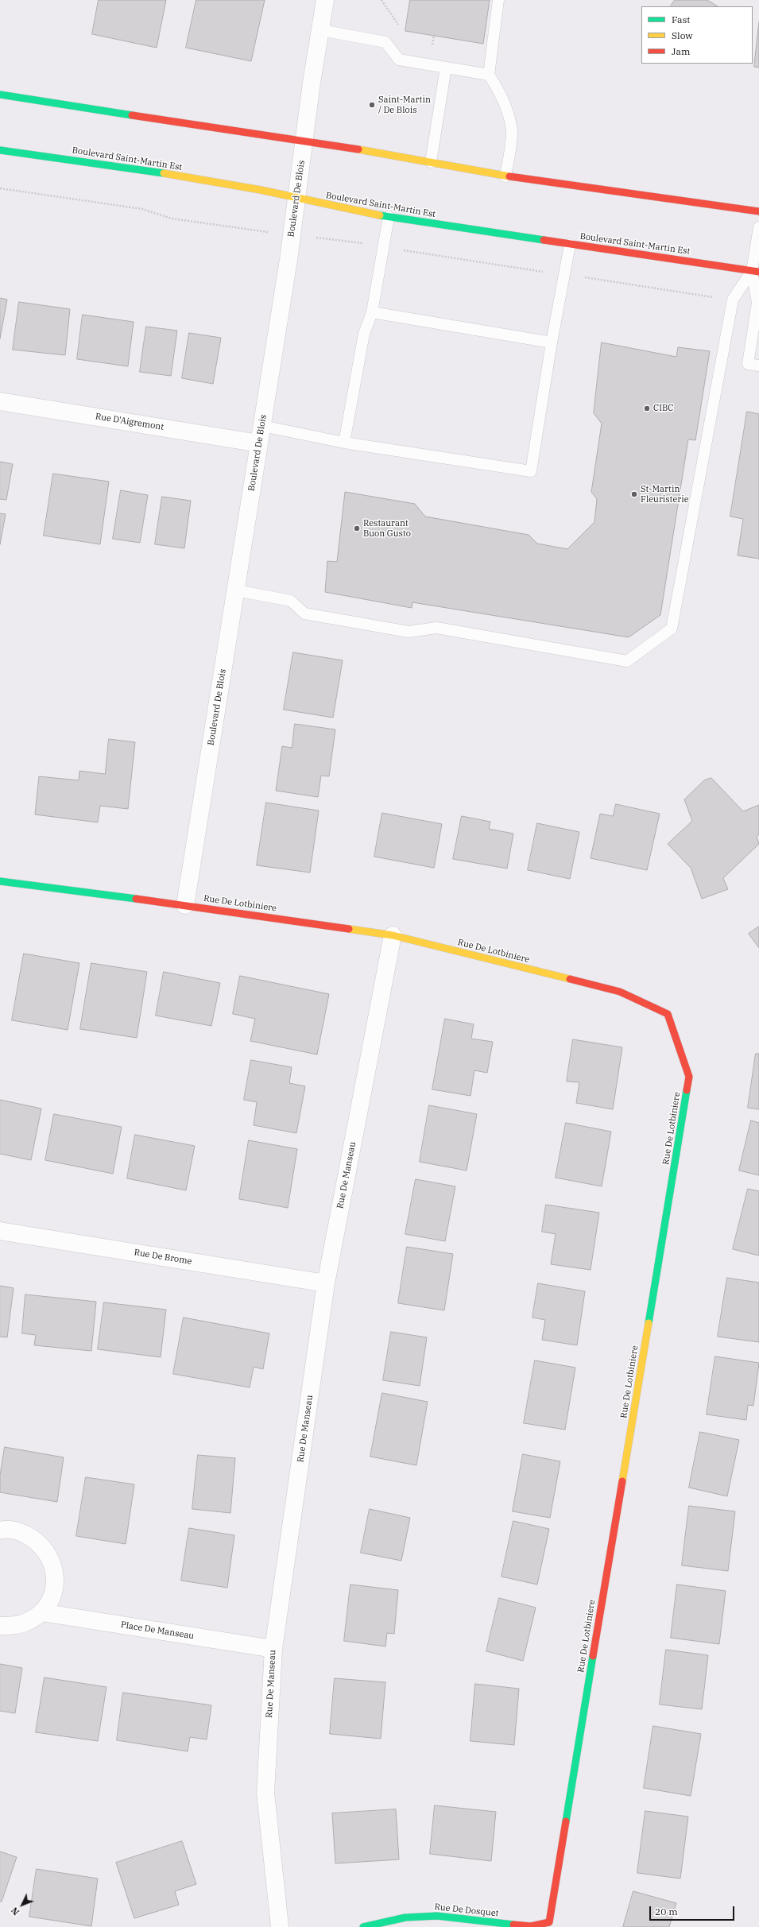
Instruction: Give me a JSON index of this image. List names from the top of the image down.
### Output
{
  "streets": {
    "street": [
      "Boulevard Saint-Martin Est",
      "Boulevard De Blois",
      "Rue D'Aigremont",
      "Rue De Lotbiniere",
      "Rue De Manseau",
      "Rue De Brome",
      "Place De Manseau",
      "Rue De Dosquet"
    ]
  },
  "crossings": [
    ["Boulevard Saint-Martin Est", "Boulevard De Blois"],
    ["Boulevard De Blois", "Rue D'Aigremont"],
    ["Boulevard De Blois", "Rue De Lotbiniere"],
    ["Rue De Lotbiniere", "Rue De Manseau"],
    ["Rue De Lotbiniere", "Rue De Dosquet"],
    ["Rue De Manseau", "Rue De Brome"],
    ["Rue De Manseau", "Place De Manseau"]
  ],
  "places": [
    "Saint-Martin / De Blois",
    "CIBC",
    "St-Martin Fleuristerie",
    "Restaurant Buon Gusto"
  ],
  "legend": ["Fast", "Slow", "Jam"],
  "scale_bar": "20 m",
  "north": "bottom left"
}
